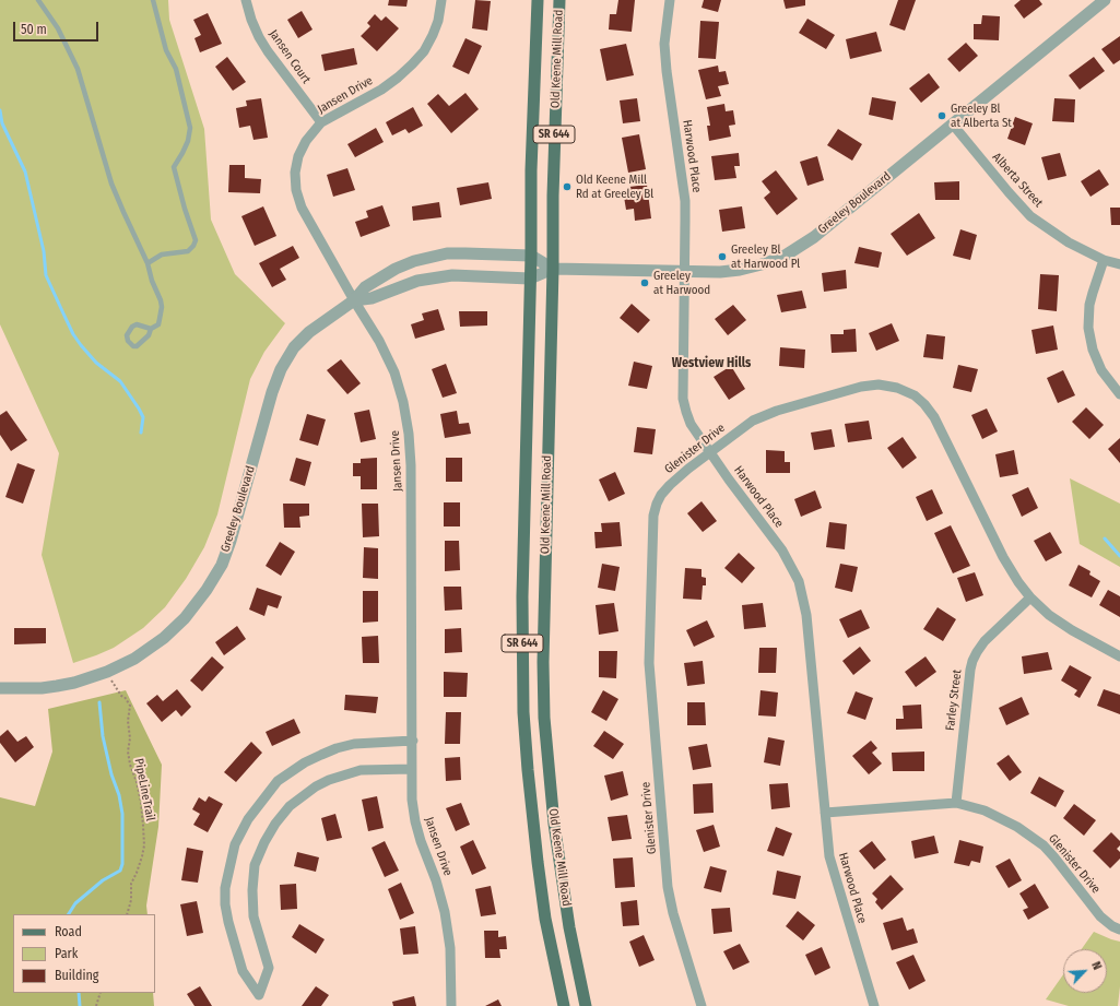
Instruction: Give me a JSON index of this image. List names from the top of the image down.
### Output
{
  "streets": {
    "main road": ["Old Keene Mill Road", "SR 644"],
    "street": [
      "Jansen Court",
      "Jansen Drive",
      "Harwood Place",
      "Alberta Street",
      "Greeley Boulevard",
      "Glenister Drive",
      "Farley Street"
    ],
    "path": ["PipeLineTrail"]
  },
  "crossings": [
    ["Jansen Court", "Jansen Drive"],
    ["Old Keene Mill Road", "Greeley Boulevard"],
    ["Jansen Drive", "Greeley Boulevard"],
    ["Harwood Place", "Greeley Boulevard"],
    ["Harwood Place", "Glenister Drive"],
    ["Alberta Street", "Greeley Boulevard"],
    ["Greeley Boulevard", "PipeLineTrail"],
    ["Glenister Drive", "Farley Street"]
  ],
  "districts": ["Westview Hills"],
  "places": [
    "Greeley Bl at Alberta St",
    "Old Keene Mill Rd at Greeley Bl",
    "Greeley Bl at Harwood Pl",
    "Greeley at Harwood"
  ],
  "legend": ["Road", "Park", "Building"],
  "scale_bar": "50 m",
  "north": "top right"
}
